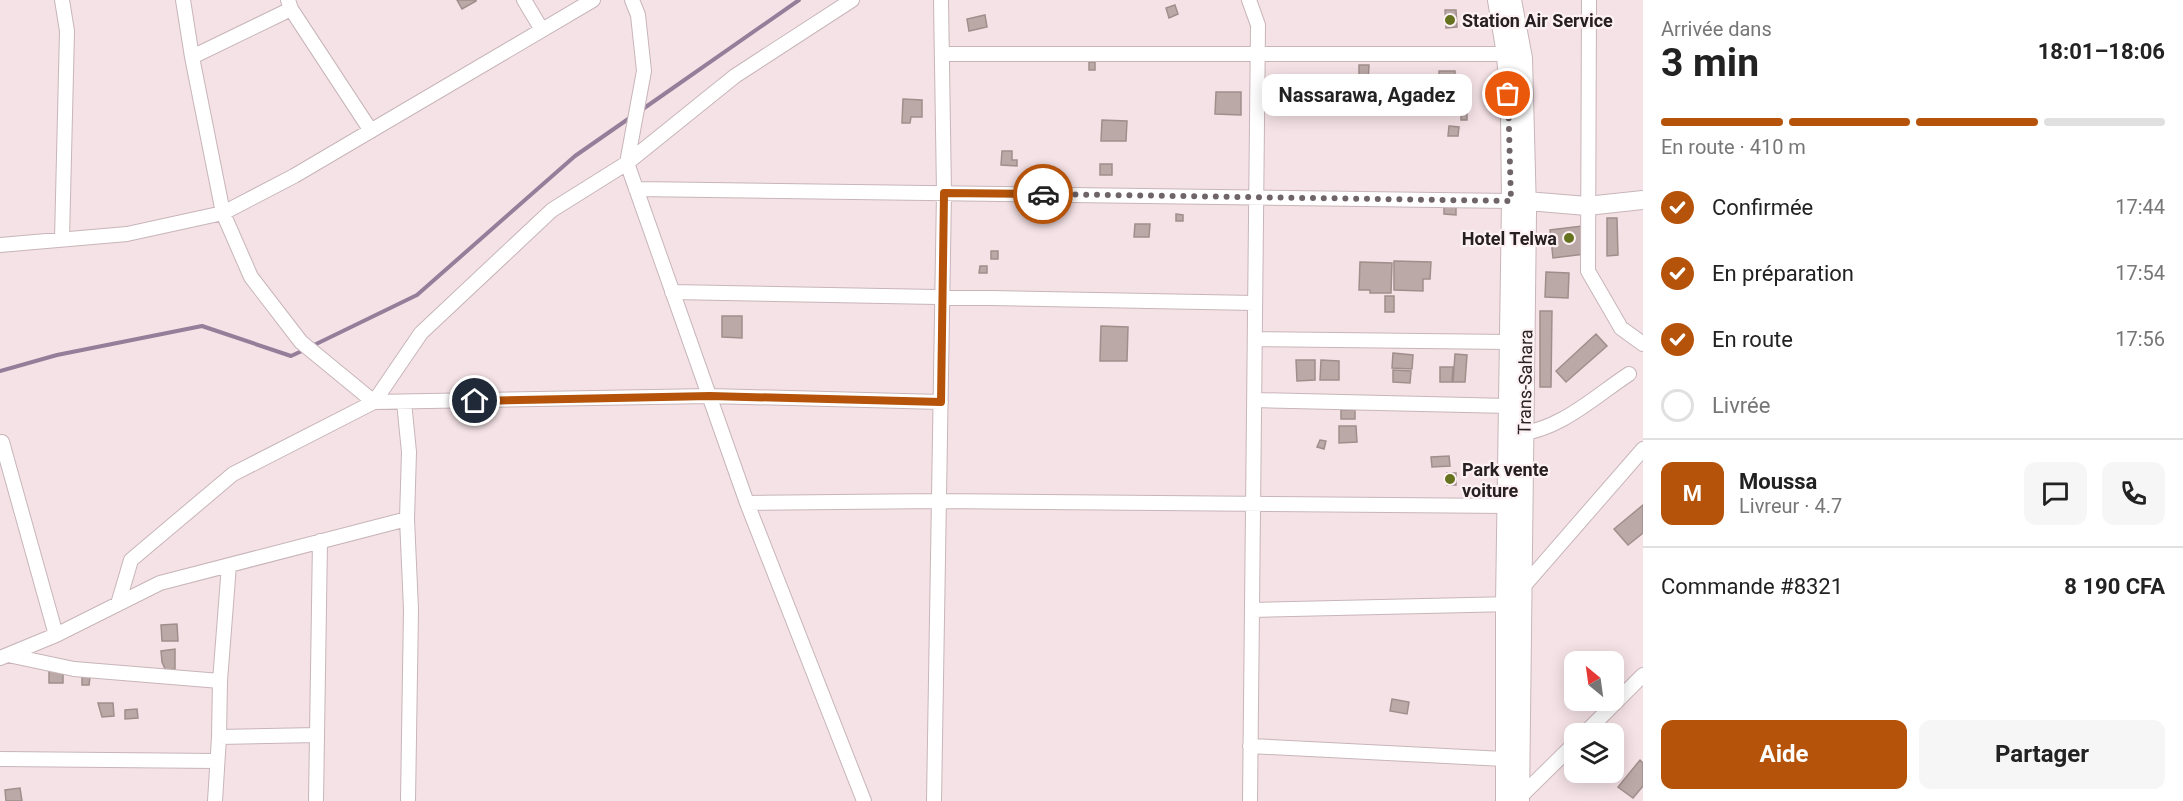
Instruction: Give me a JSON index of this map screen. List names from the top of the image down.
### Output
{
  "streets": {
    "main road": ["Trans-Sahara"]
  },
  "places": [
    "Station Air Service",
    "Nassarawa, Agadez",
    "Hotel Telwa",
    "Park vente voiture"
  ],
  "north": "top left",
  "page": {
    "heading": ["3 min", "Arrivée dans", "18:01–18:06"],
    "panel": [
      "Moussa",
      "Livreur · 4.7",
      "Commande #8321",
      "8 190 CFA"
    ],
    "bubble": "Nassarawa, Agadez",
    "bar": "En route · 410 m",
    "list": [
      ["Confirmée", "17:44"],
      ["En préparation", "17:54"],
      ["En route", "17:56"],
      "Livrée"
    ],
    "round": "M",
    "buttons": ["Aide", "Partager"]
  }
}
